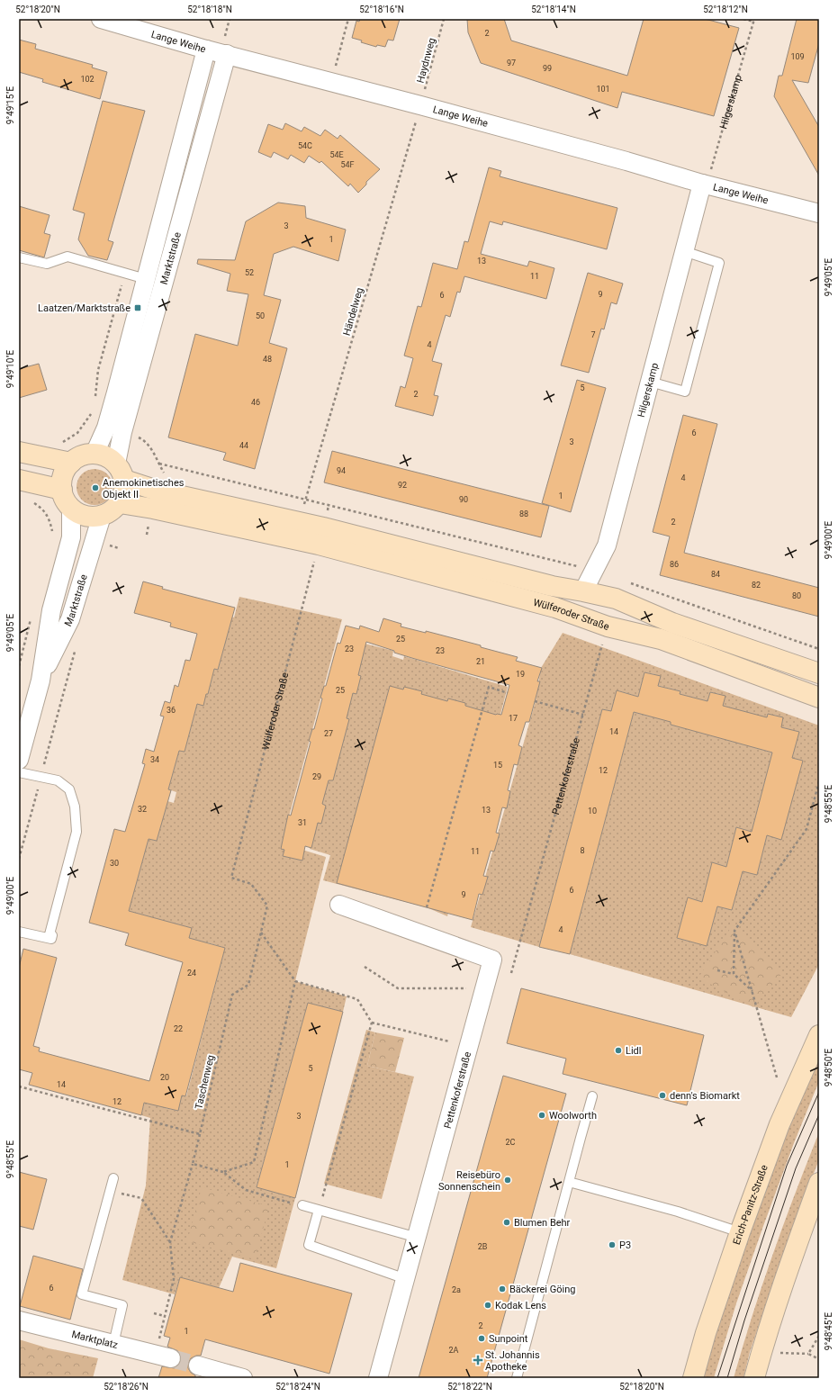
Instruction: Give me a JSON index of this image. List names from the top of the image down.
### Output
{
  "streets": {
    "street": [
      "Lange Weihe",
      "Hilgerskamp",
      "Marktstraße",
      "Wülferoder Straße",
      "Pettenkoferstraße",
      "Erich-Panitz-Straße",
      "Marktplatz"
    ],
    "path": ["Haydnweg", "Händelweg", "Taschenweg"]
  },
  "crossings": [
    ["Lange Weihe", "Haydnweg"],
    ["Lange Weihe", "Hilgerskamp"],
    ["Lange Weihe", "Marktstraße"],
    ["Lange Weihe", "Händelweg"],
    ["Haydnweg", "Händelweg"],
    ["Hilgerskamp", "Wülferoder Straße"],
    ["Marktstraße", "Wülferoder Straße"],
    ["Händelweg", "Wülferoder Straße"],
    ["Wülferoder Straße", "Pettenkoferstraße"],
    ["Wülferoder Straße", "Taschenweg"]
  ],
  "places": {
    "transit": ["Laatzen/Marktstraße"],
    "other": [
      "Anemokinetisches Objekt II",
      "Lidl",
      "denn's Biomarkt",
      "Woolworth",
      "Reisebüro Sonnenschein",
      "Blumen Behr",
      "P3",
      "Bäckerei Göing",
      "Kodak Lens",
      "Sunpoint"
    ],
    "health": ["St. Johannis Apotheke"]
  },
  "house_numbers": [
    "2",
    "109",
    "97",
    "99",
    "102",
    "101",
    "54C",
    "54E",
    "54F",
    "3",
    "1",
    "13",
    "52",
    "11",
    "9",
    "6",
    "50",
    "7",
    "4",
    "48",
    "5",
    "2",
    "46",
    "6",
    "3",
    "44",
    "94",
    "4",
    "92",
    "1",
    "90",
    "88",
    "2",
    "86",
    "84",
    "82",
    "80",
    "25",
    "23",
    "23",
    "21",
    "19",
    "25",
    "36",
    "17",
    "14",
    "27",
    "34",
    "15",
    "12",
    "29",
    "32",
    "13",
    "10",
    "31",
    "8",
    "11",
    "30",
    "6",
    "9",
    "4",
    "24",
    "22",
    "5",
    "20",
    "14",
    "12",
    "3",
    "2C",
    "1",
    "2B",
    "6",
    "2a",
    "2",
    "1",
    "2A"
  ],
  "coordinates": [
    "52°18'20\"N",
    "52°18'18\"N",
    "52°18'16\"N",
    "52°18'14\"N",
    "52°18'12\"N",
    "9°49'15\"E",
    "9°49'05\"E",
    "9°49'10\"E",
    "9°49'00\"E",
    "9°48'55\"E",
    "9°48'50\"E",
    "9°48'45\"E",
    "52°18'26\"N",
    "52°18'24\"N",
    "52°18'22\"N"
  ]
}
